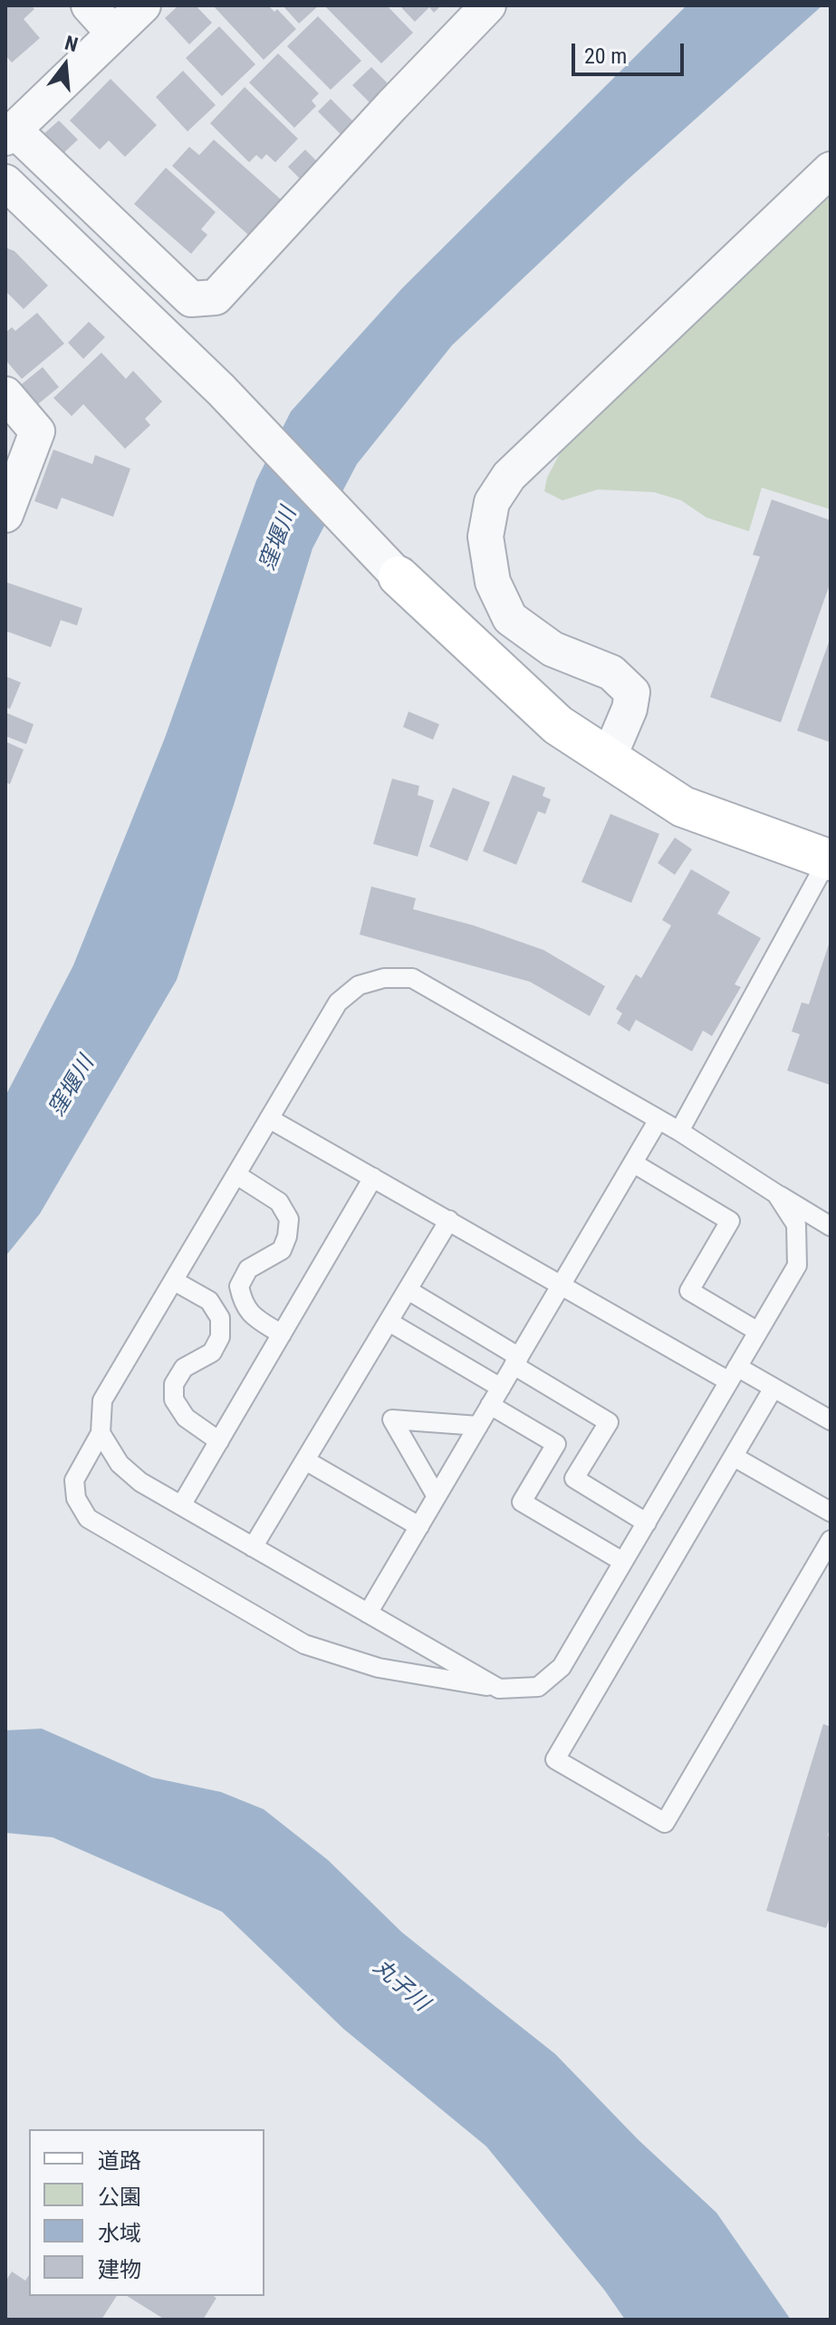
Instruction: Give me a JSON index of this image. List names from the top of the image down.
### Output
{
  "water": ["窪堰川", "丸子川"],
  "legend": [
    "道路",
    "公園",
    "水域",
    "建物"
  ],
  "scale_bar": "20 m",
  "north": "top"
}
